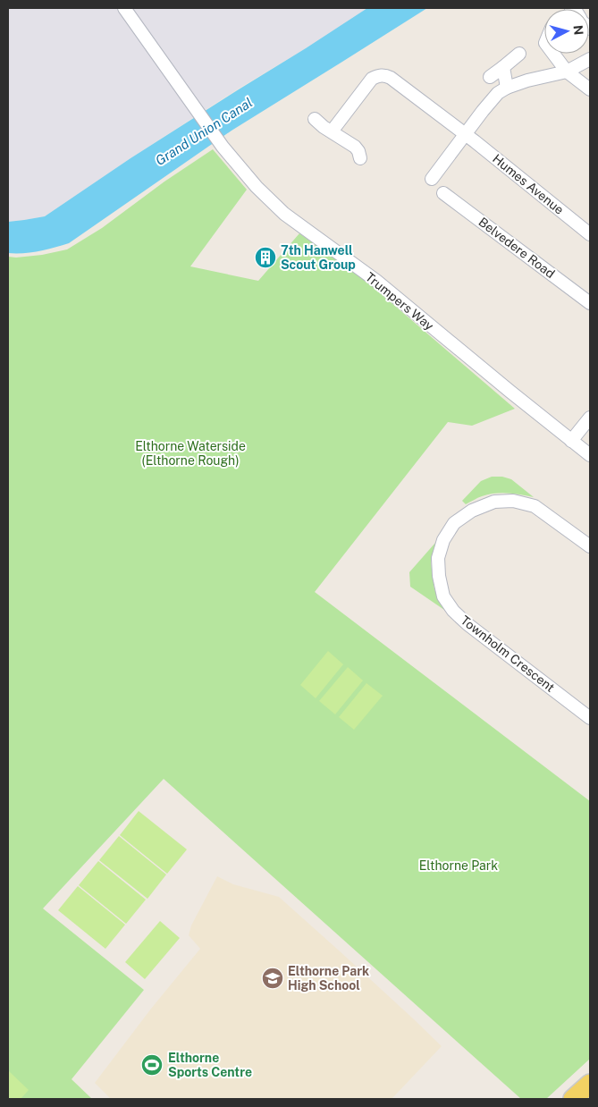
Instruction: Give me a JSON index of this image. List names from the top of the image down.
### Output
{
  "streets": {
    "street": [
      "Humes Avenue",
      "Belvedere Road",
      "Trumpers Way",
      "Townholm Crescent"
    ]
  },
  "water": ["Grand Union Canal"],
  "parks": ["Elthorne Waterside (Elthorne Rough)", "Elthorne Park"],
  "places": {
    "building": ["7th Hanwell Scout Group"],
    "school or university": ["Elthorne Park High School"],
    "sports": ["Elthorne Sports Centre"]
  },
  "north": "right"
}
